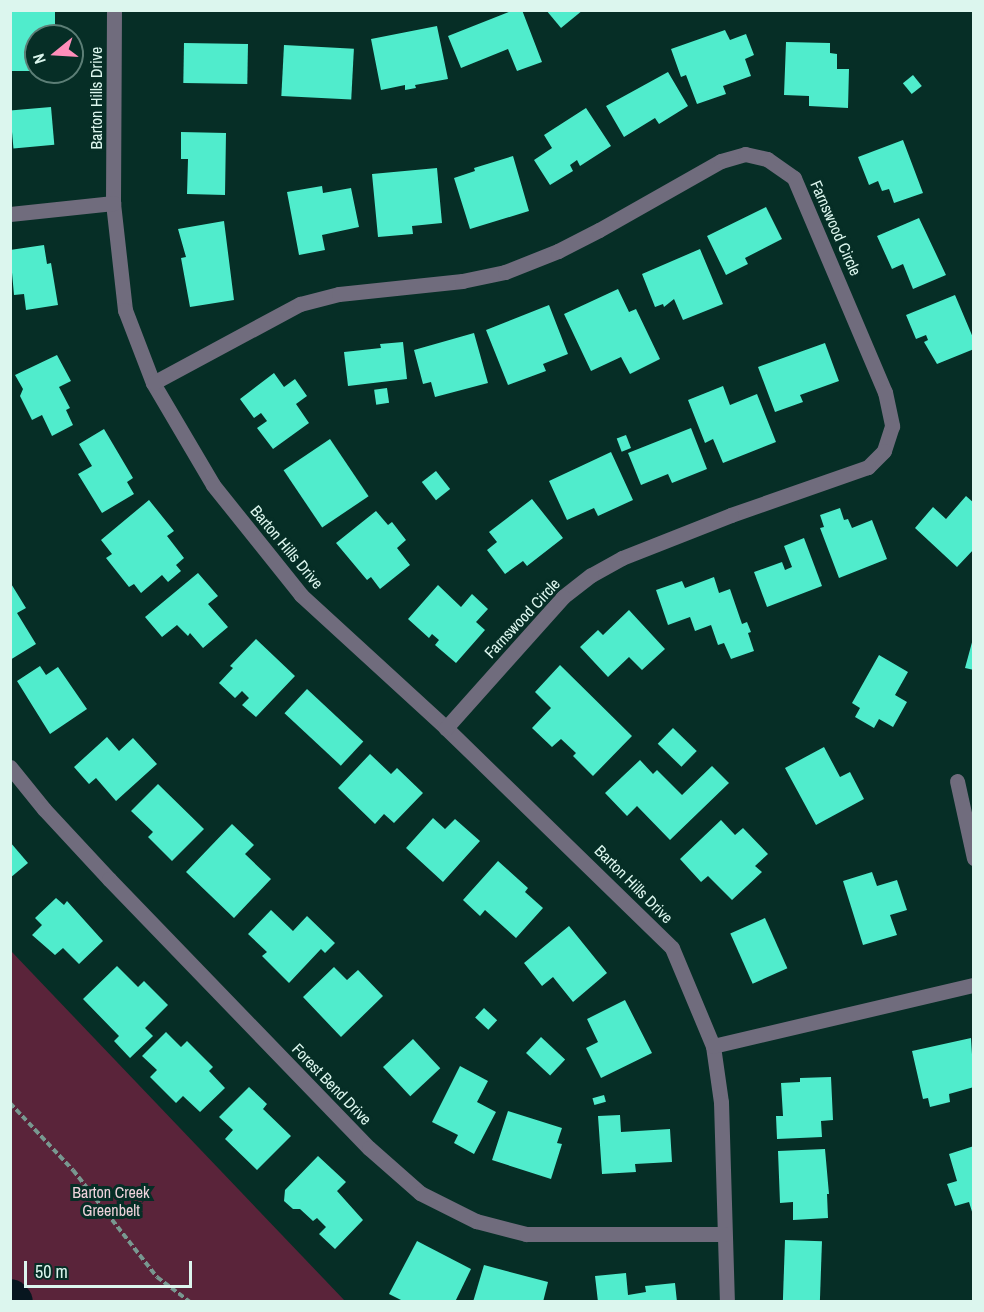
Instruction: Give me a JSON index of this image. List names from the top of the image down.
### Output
{
  "streets": {
    "street": ["Barton Hills Drive", "Farnswood Circle", "Forest Bend Drive"]
  },
  "crossings": [
    ["Barton Hills Drive", "Farnswood Circle"],
    ["Barton Hills Drive", "Forest Bend Drive"]
  ],
  "parks": ["Barton Creek Greenbelt"],
  "scale_bar": "50 m",
  "north": "left"
}
